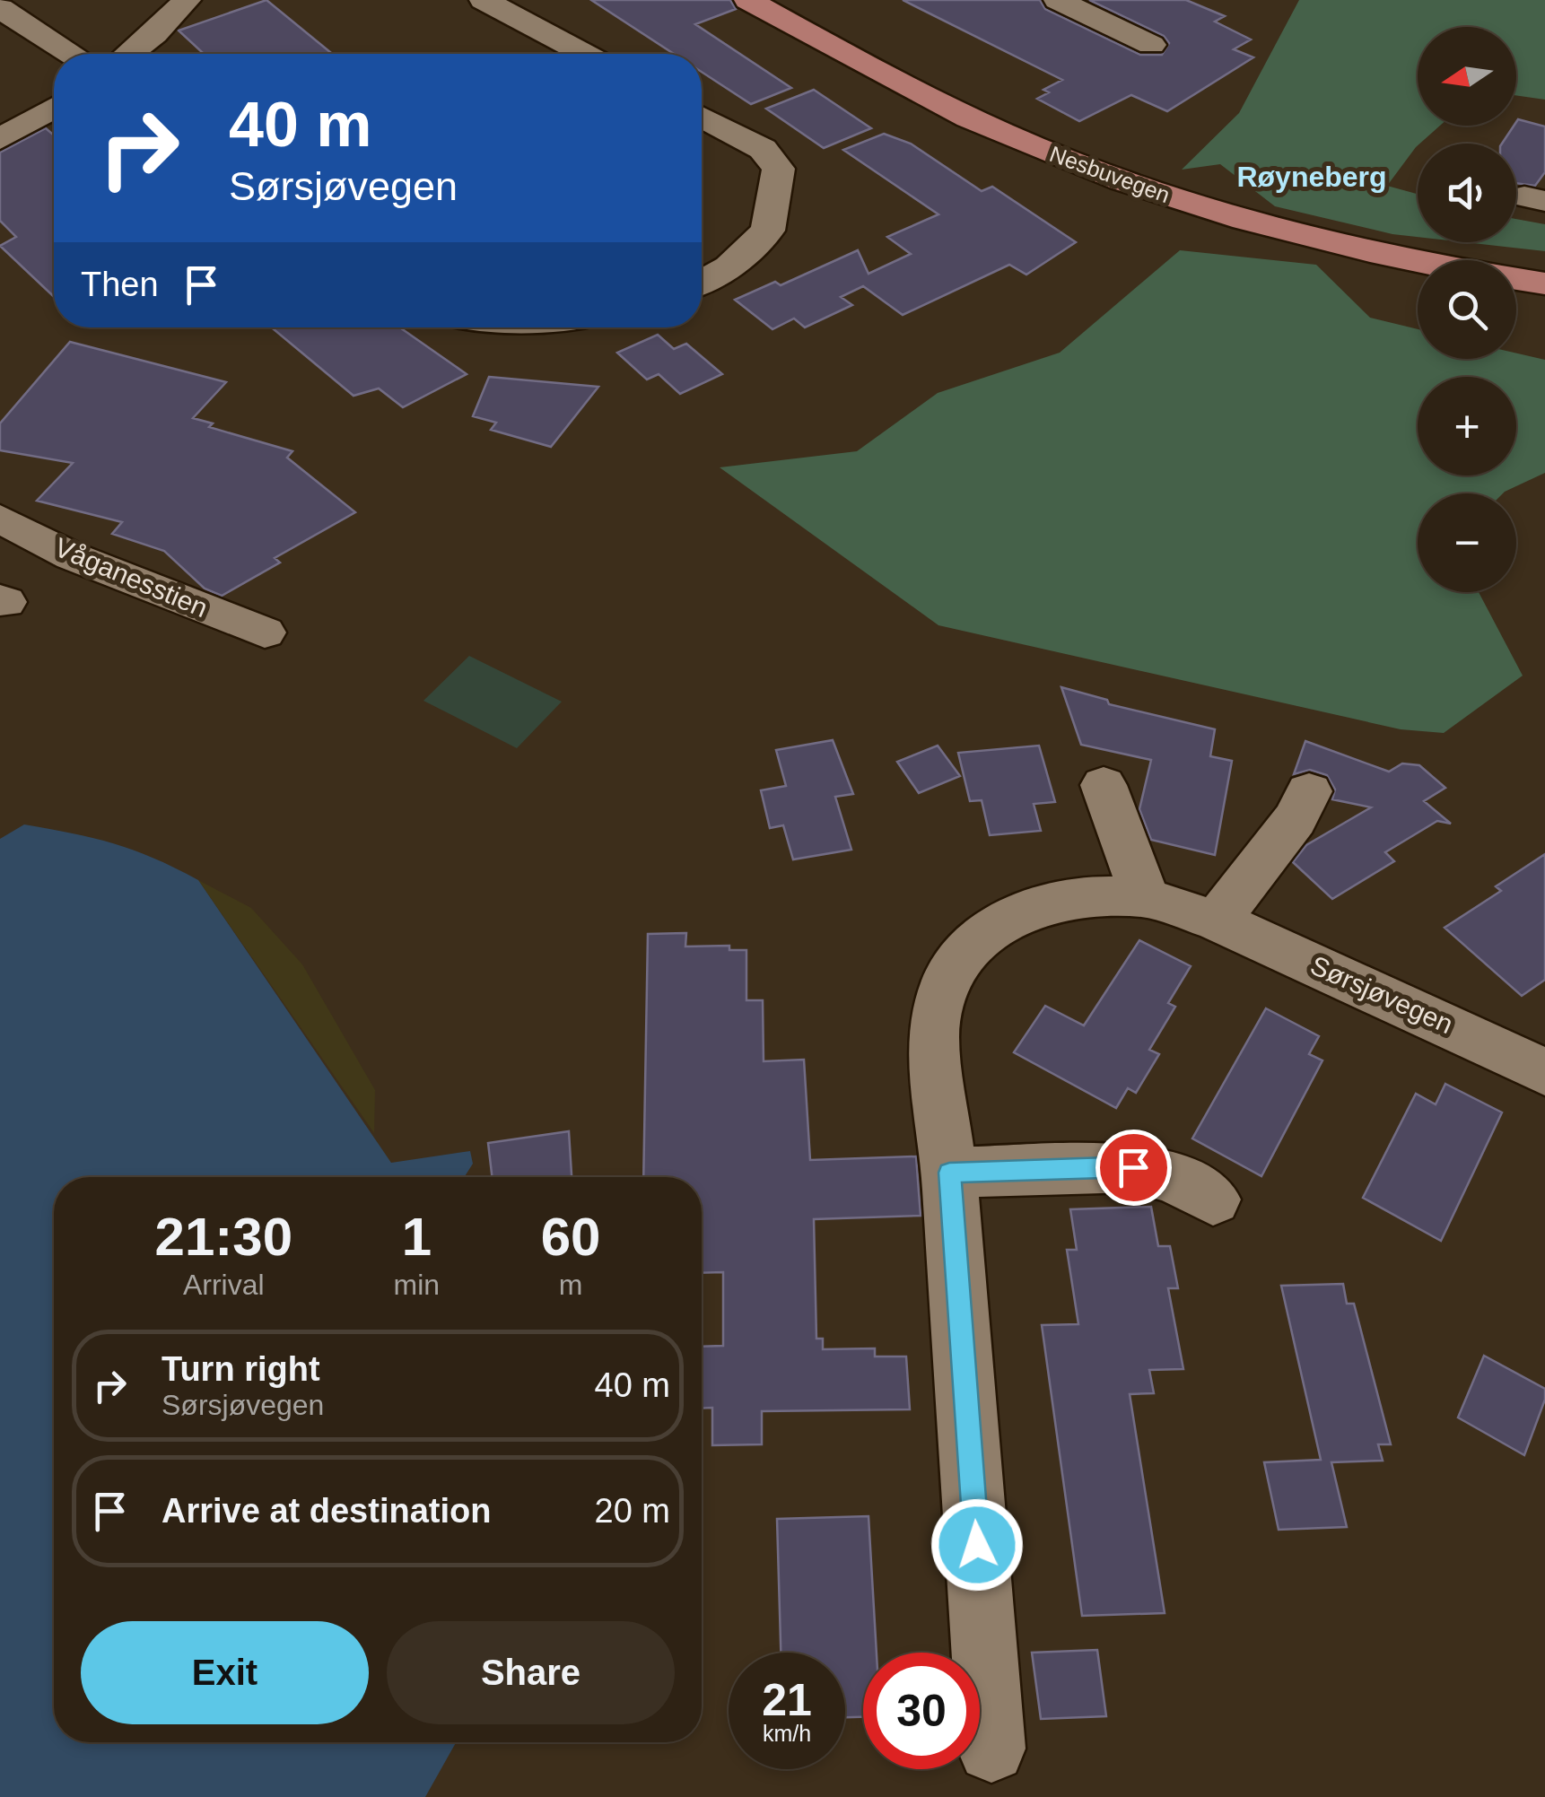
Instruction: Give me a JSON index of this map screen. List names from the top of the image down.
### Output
{
  "streets": {
    "main road": ["Nesbuvegen"],
    "street": ["Våganesstien", "Sørsjøvegen"]
  },
  "districts": ["Røyneberg"],
  "north": "left",
  "page": {
    "map_buttons": ["+", "−"],
    "turn": ["40 m", "Sørsjøvegen"],
    "then": "Then",
    "eta": [
      "21:30",
      "Arrival",
      "1",
      "min",
      "60",
      "m"
    ],
    "list": [
      {
        "name": "Turn right",
        "note": "Sørsjøvegen",
        "value": "40 m"
      },
      {
        "name": "Arrive at destination",
        "value": "20 m"
      }
    ],
    "buttons": ["Exit", "Share"],
    "speed": "21 km/h",
    "limit": "30"
  }
}
